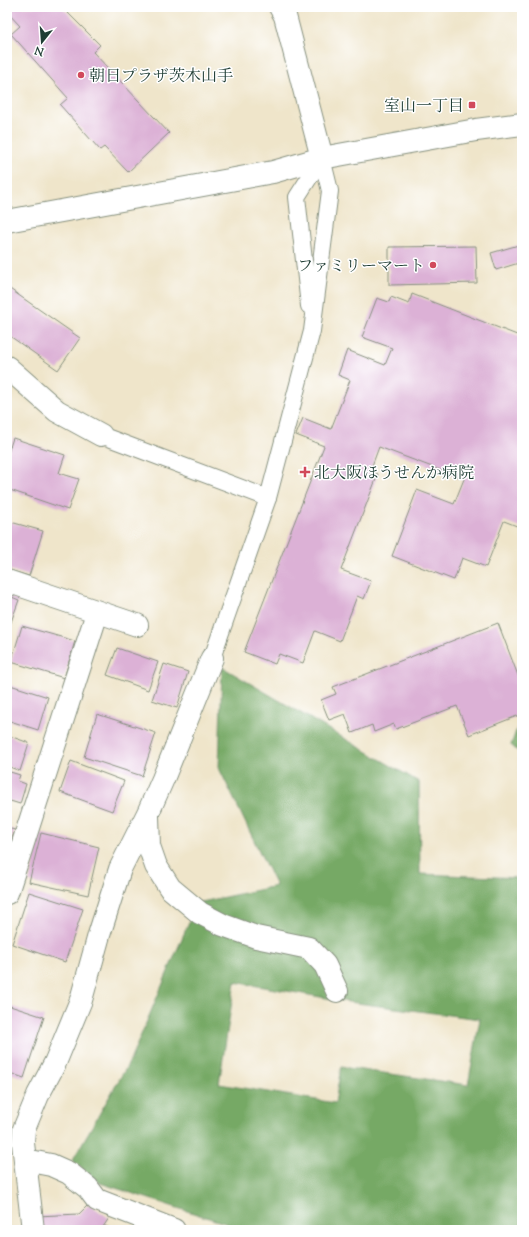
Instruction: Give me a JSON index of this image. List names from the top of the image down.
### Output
{
  "places": {
    "other": ["朝日プラザ茨木山手", "ファミリーマート"],
    "transit": ["室山一丁目"],
    "health": ["北大阪ほうせんか病院"]
  },
  "north": "bottom"
}
